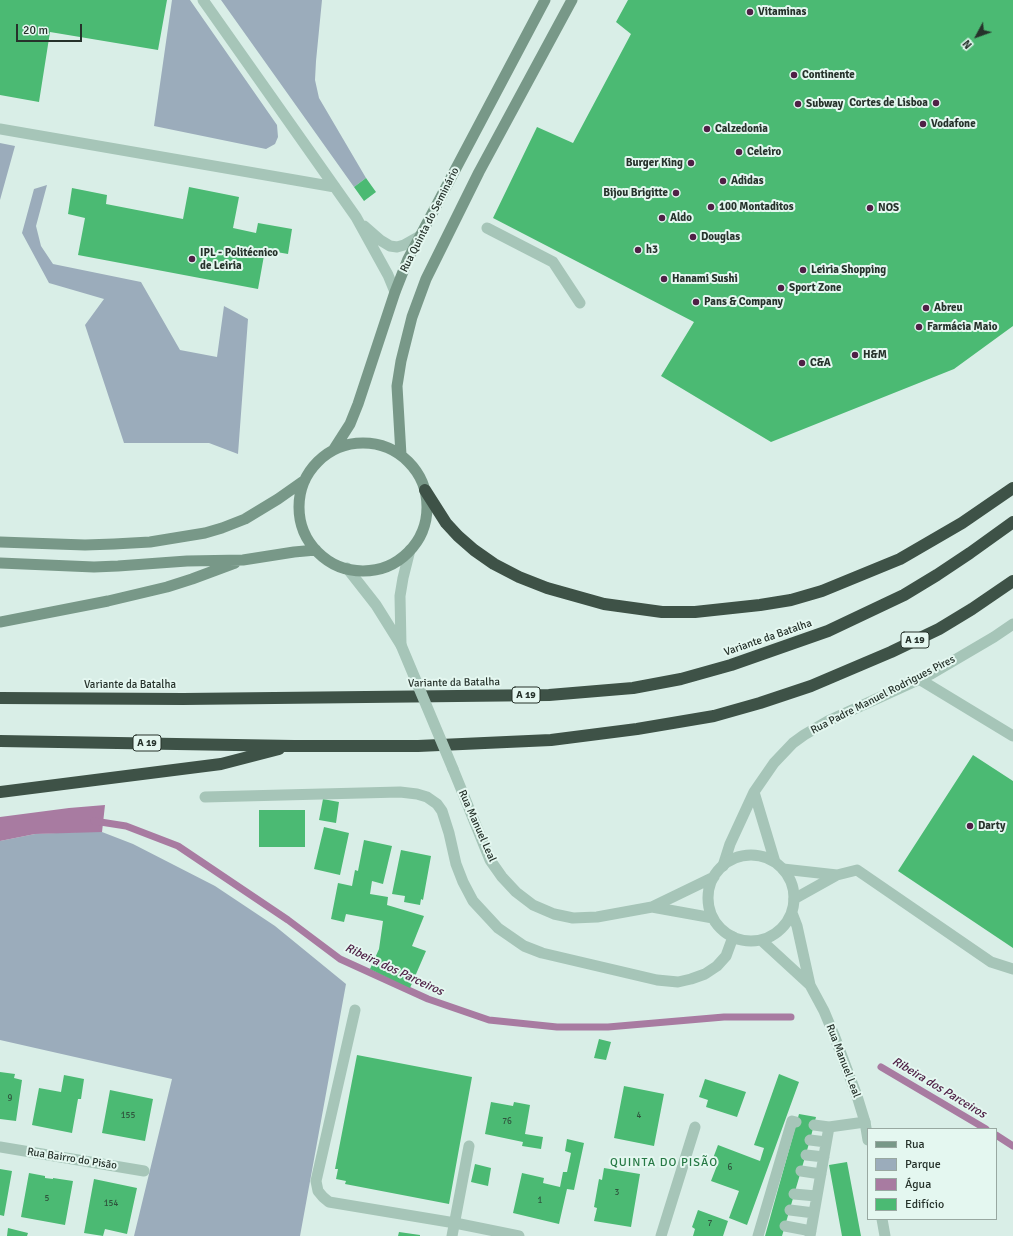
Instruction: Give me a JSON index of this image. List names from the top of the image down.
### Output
{
  "streets": {
    "highway": ["Variante da Batalha", "A 19"],
    "main road": ["Rua Quinta do Seminário"],
    "street": ["Rua Padre Manuel Rodrigues Pires", "Rua Manuel Leal", "Rua Bairro do Pisão"]
  },
  "crossings": [
    ["Rua Quinta do Seminário", "Rua Manuel Leal"],
    ["Rua Padre Manuel Rodrigues Pires", "Rua Manuel Leal"]
  ],
  "districts": ["QUINTA DO PISÃO"],
  "water": ["Ribeira dos Parceiros"],
  "places": [
    "Vitaminas",
    "Continente",
    "Cortes de Lisboa",
    "Subway",
    "Vodafone",
    "Calzedonia",
    "Celeiro",
    "Burger King",
    "Adidas",
    "Bijou Brigitte",
    "100 Montaditos",
    "NOS",
    "Aldo",
    "Douglas",
    "h3",
    "IPL - Politécnico de Leiria",
    "Leiria Shopping",
    "Hanami Sushi",
    "Sport Zone",
    "Pans & Company",
    "Abreu",
    "Farmácia Maio",
    "H&M",
    "C&A",
    "Darty"
  ],
  "house_numbers": [
    "9",
    "155",
    "4",
    "76",
    "6",
    "3",
    "5",
    "1",
    "154",
    "7"
  ],
  "legend": [
    "Rua",
    "Parque",
    "Água",
    "Edifício"
  ],
  "scale_bar": "20 m",
  "north": "bottom left"
}
